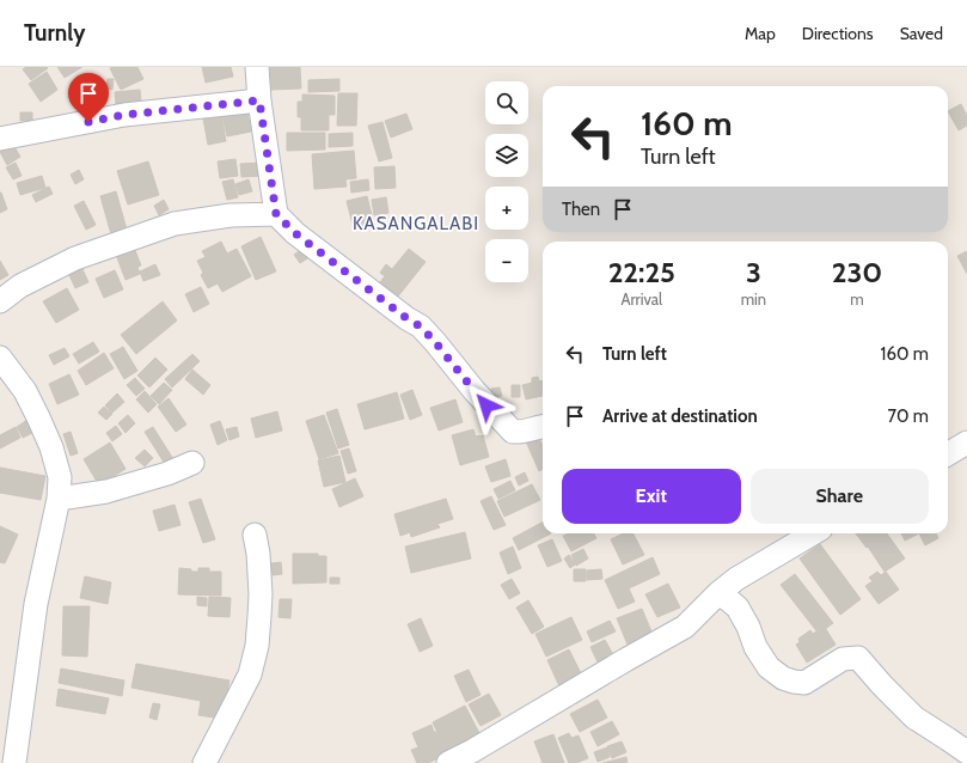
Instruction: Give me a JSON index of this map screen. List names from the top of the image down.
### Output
{
  "districts": ["KASANGALABI"],
  "page": {
    "header": "Turnly",
    "nav": ["Map", "Directions", "Saved"],
    "map_buttons": ["+", "−"],
    "turn": ["160 m", "Turn left"],
    "then": "Then",
    "eta": [
      "22:25",
      "Arrival",
      "3",
      "min",
      "230",
      "m"
    ],
    "list": [
      {
        "name": "Turn left",
        "value": "160 m"
      },
      {
        "name": "Arrive at destination",
        "value": "70 m"
      }
    ],
    "buttons": ["Exit", "Share"]
  }
}
